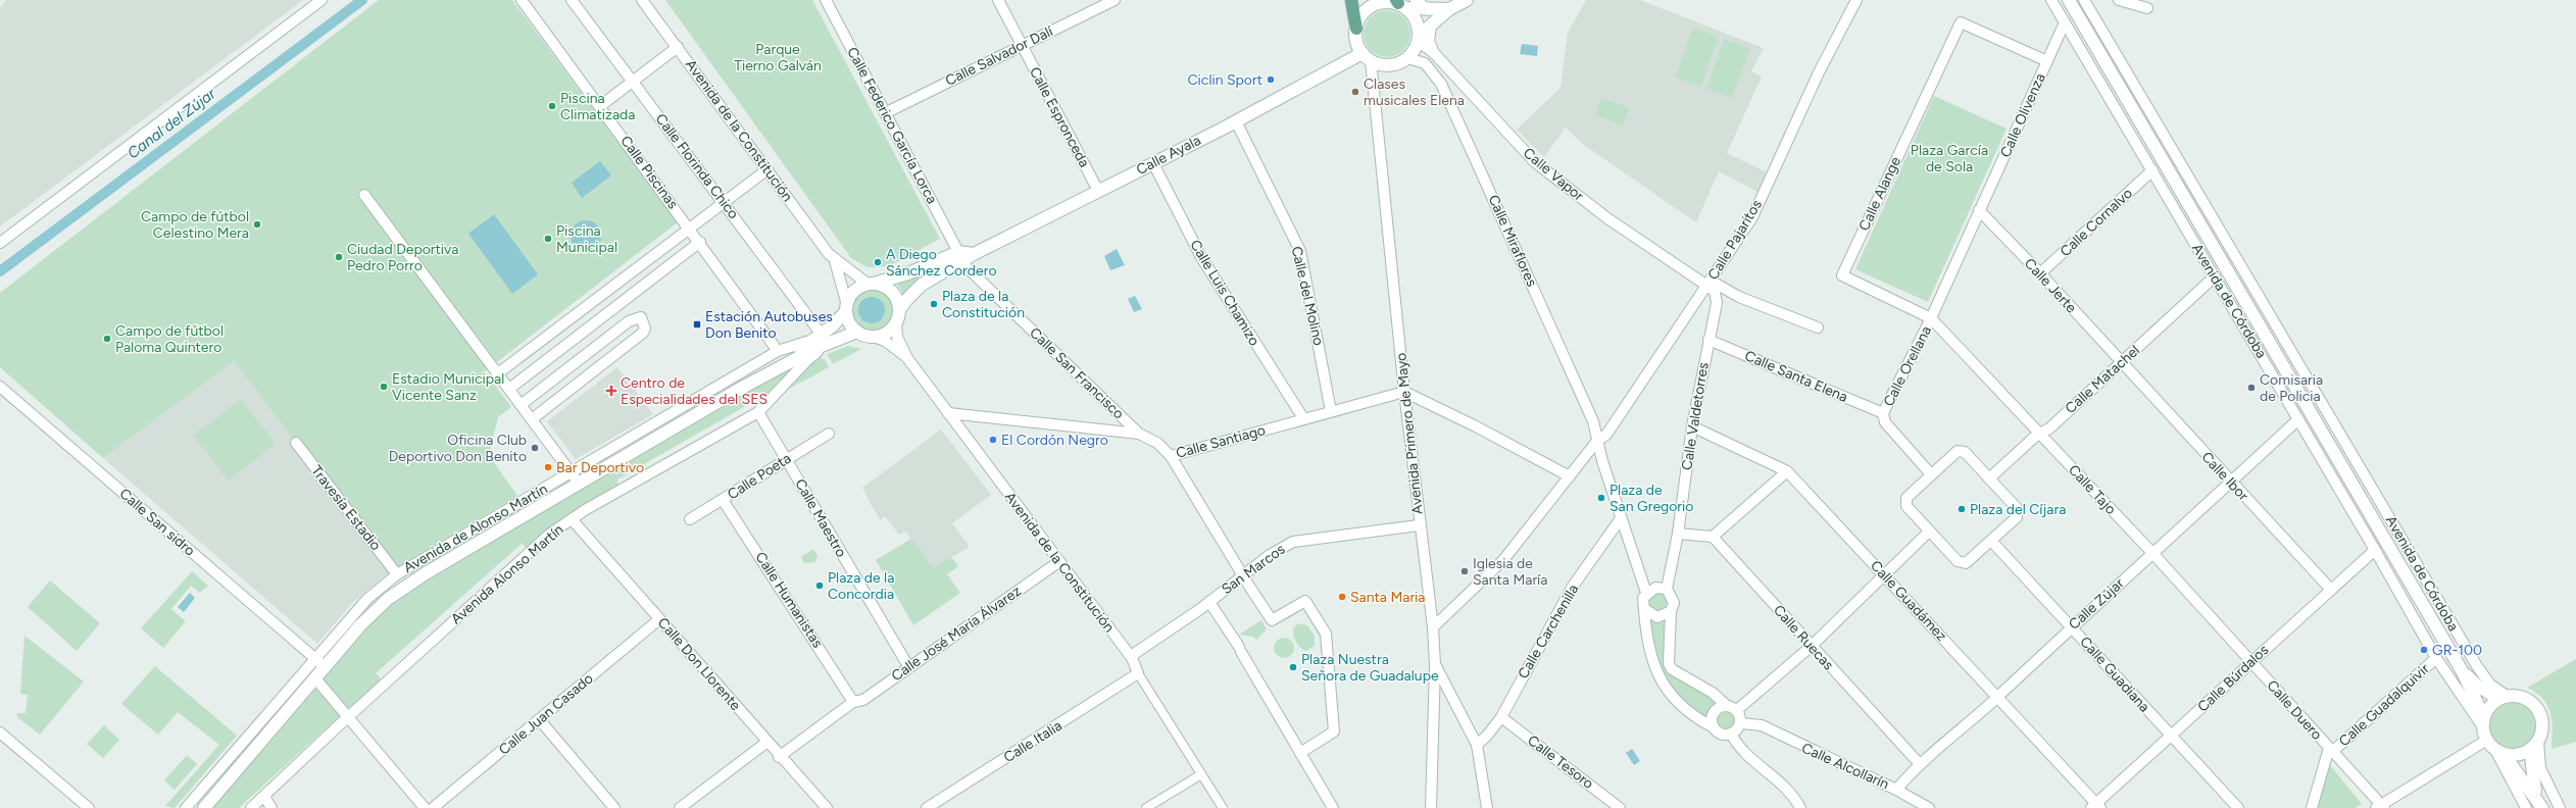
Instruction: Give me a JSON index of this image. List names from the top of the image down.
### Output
{
  "streets": {
    "main road": ["Calle Ayala", "Avenida de Córdoba", "Avenida de Alonso Martín"],
    "street": [
      "Calle Salvador Dalí",
      "Calle Olivenza",
      "Calle Espronceda",
      "Calle Federico García Lorca",
      "Avenida de la Constitución",
      "Calle Florinda Chico",
      "Calle Piscinas",
      "Calle Vapor",
      "Calle Alange",
      "Calle Cornalvo",
      "Calle Pajaritos",
      "Calle Miraflores",
      "Calle Jerte",
      "Calle Luis Chamizo",
      "Calle del Molino",
      "Calle Orellana",
      "Calle San Francisco",
      "Calle Santa Elena",
      "Calle Matachel",
      "Calle Valdetorres",
      "Avenida Primero de Mayo",
      "Calle Santiago",
      "Calle Poeta",
      "Calle Ibor",
      "Calle Tajo",
      "Travesía Estadio",
      "Calle Maestro",
      "Calle San sidro",
      "San Marcos",
      "Avenida Alonso Martín",
      "Calle Humanistas",
      "Calle Guadámez",
      "Calle Zújar",
      "Calle Carchenilla",
      "Calle José María Álvarez",
      "Calle Ruecas",
      "Calle Don Llorente",
      "Calle Guadiana",
      "Calle Búrdalos",
      "Calle Guadalquivir",
      "Calle Duero",
      "Calle Juan Casado",
      "Calle Italia",
      "Calle Tesoro",
      "Calle Alcollarín"
    ]
  },
  "crossings": [
    ["Calle Salvador Dalí", "Calle Espronceda"],
    ["Calle Salvador Dalí", "Calle Federico García Lorca"],
    ["Calle Olivenza", "Calle Alange"],
    ["Calle Olivenza", "Calle Jerte"],
    ["Calle Olivenza", "Avenida de Córdoba"],
    ["Calle Olivenza", "Calle Orellana"],
    ["Calle Olivenza", "Calle Tajo"],
    ["Calle Espronceda", "Calle Ayala"],
    ["Calle Federico García Lorca", "Calle Ayala"],
    ["Calle Federico García Lorca", "Calle San Francisco"],
    ["Avenida de la Constitución", "Calle Santiago"],
    ["Avenida de la Constitución", "Avenida de Alonso Martín"],
    ["Avenida de la Constitución", "San Marcos"],
    ["Avenida de la Constitución", "Avenida Alonso Martín"],
    ["Avenida de la Constitución", "Calle José María Álvarez"],
    ["Avenida de la Constitución", "Calle Italia"],
    ["Calle Ayala", "Calle Vapor"],
    ["Calle Ayala", "Calle Miraflores"],
    ["Calle Ayala", "Calle Luis Chamizo"],
    ["Calle Ayala", "Calle del Molino"],
    ["Calle Ayala", "Calle San Francisco"],
    ["Calle Ayala", "Avenida Primero de Mayo"],
    ["Calle Florinda Chico", "Avenida de Alonso Martín"],
    ["Calle Piscinas", "Avenida de Alonso Martín"],
    ["Calle Vapor", "Calle Pajaritos"],
    ["Calle Vapor", "Calle Miraflores"],
    ["Calle Vapor", "Calle Valdetorres"],
    ["Calle Vapor", "Avenida Primero de Mayo"],
    ["Calle Alange", "Calle Orellana"],
    ["Calle Alange", "Calle Tajo"],
    ["Calle Cornalvo", "Calle Jerte"],
    ["Calle Cornalvo", "Avenida de Córdoba"],
    ["Calle Pajaritos", "Calle Miraflores"],
    ["Calle Pajaritos", "Calle Valdetorres"],
    ["Calle Miraflores", "Avenida Primero de Mayo"],
    ["Calle Jerte", "Calle Matachel"],
    ["Calle Jerte", "Calle Ibor"],
    ["Calle Luis Chamizo", "Calle Santiago"],
    ["Calle del Molino", "Calle Santiago"],
    ["Avenida de Córdoba", "Calle Matachel"],
    ["Avenida de Córdoba", "Calle Zújar"],
    ["Avenida de Córdoba", "Calle Búrdalos"],
    ["Avenida de Córdoba", "Calle Guadalquivir"],
    ["Calle Orellana", "Calle Santa Elena"],
    ["Calle Orellana", "Calle Tajo"],
    ["Calle San Francisco", "Calle Santiago"],
    ["Calle Santa Elena", "Calle Valdetorres"],
    ["Calle Matachel", "Calle Ibor"],
    ["Calle Matachel", "Calle Tajo"],
    ["Calle Valdetorres", "Calle Guadámez"],
    ["Calle Valdetorres", "Calle Alcollarín"],
    ["Avenida Primero de Mayo", "Calle Santiago"],
    ["Avenida Primero de Mayo", "San Marcos"],
    ["Calle Poeta", "Calle Maestro"],
    ["Calle Poeta", "Calle Humanistas"],
    ["Calle Ibor", "Calle Zújar"],
    ["Calle Ibor", "Calle Búrdalos"],
    ["Calle Tajo", "Calle Zújar"],
    ["Calle Tajo", "Calle Búrdalos"],
    ["Calle Tajo", "Calle Duero"],
    ["Travesía Estadio", "Avenida de Alonso Martín"],
    ["Calle Maestro", "Avenida Alonso Martín"],
    ["Calle Maestro", "Calle José María Álvarez"],
    ["Calle San sidro", "Avenida de Alonso Martín"],
    ["Avenida de Alonso Martín", "Avenida Alonso Martín"],
    ["Avenida Alonso Martín", "Calle Don Llorente"],
    ["Calle Humanistas", "Calle José María Álvarez"],
    ["Calle Guadámez", "Calle Zújar"],
    ["Calle Guadámez", "Calle Búrdalos"],
    ["Calle Zújar", "Calle Ruecas"],
    ["Calle Zújar", "Calle Guadiana"],
    ["Calle Zújar", "Calle Alcollarín"],
    ["Calle Carchenilla", "Calle Tesoro"],
    ["Calle José María Álvarez", "Calle Don Llorente"],
    ["Calle Don Llorente", "Calle Juan Casado"],
    ["Calle Guadiana", "Calle Búrdalos"],
    ["Calle Búrdalos", "Calle Duero"],
    ["Calle Guadalquivir", "Calle Duero"]
  ],
  "water": ["Canal del Zújar"],
  "parks": ["Parque Tierno Galván", "Plaza García de Sola"],
  "places": {
    "other": [
      "Ciclin Sport",
      "Clases musicales Elena",
      "Piscina Climatizada",
      "Campo de fútbol Celestino Mera",
      "Piscina Municipal",
      "Ciudad Deportiva Pedro Porro",
      "A Diego Sánchez Cordero",
      "Plaza de la Constitución",
      "Campo de fútbol Paloma Quintero",
      "Estadio Municipal Vicente Sanz",
      "Comisaria de Policia",
      "El Cordón Negro",
      "Oficina Club Deportivo Don Benito",
      "Bar Deportivo",
      "Plaza de San Gregorio",
      "Plaza del Cíjara",
      "Iglesia de Santa María",
      "Plaza de la Concordia",
      "Santa Maria",
      "GR-100",
      "Plaza Nuestra Señora de Guadalupe"
    ],
    "transit": ["Estación Autobuses Don Benito"],
    "health": ["Centro de Especialidades del SES"]
  }
}
